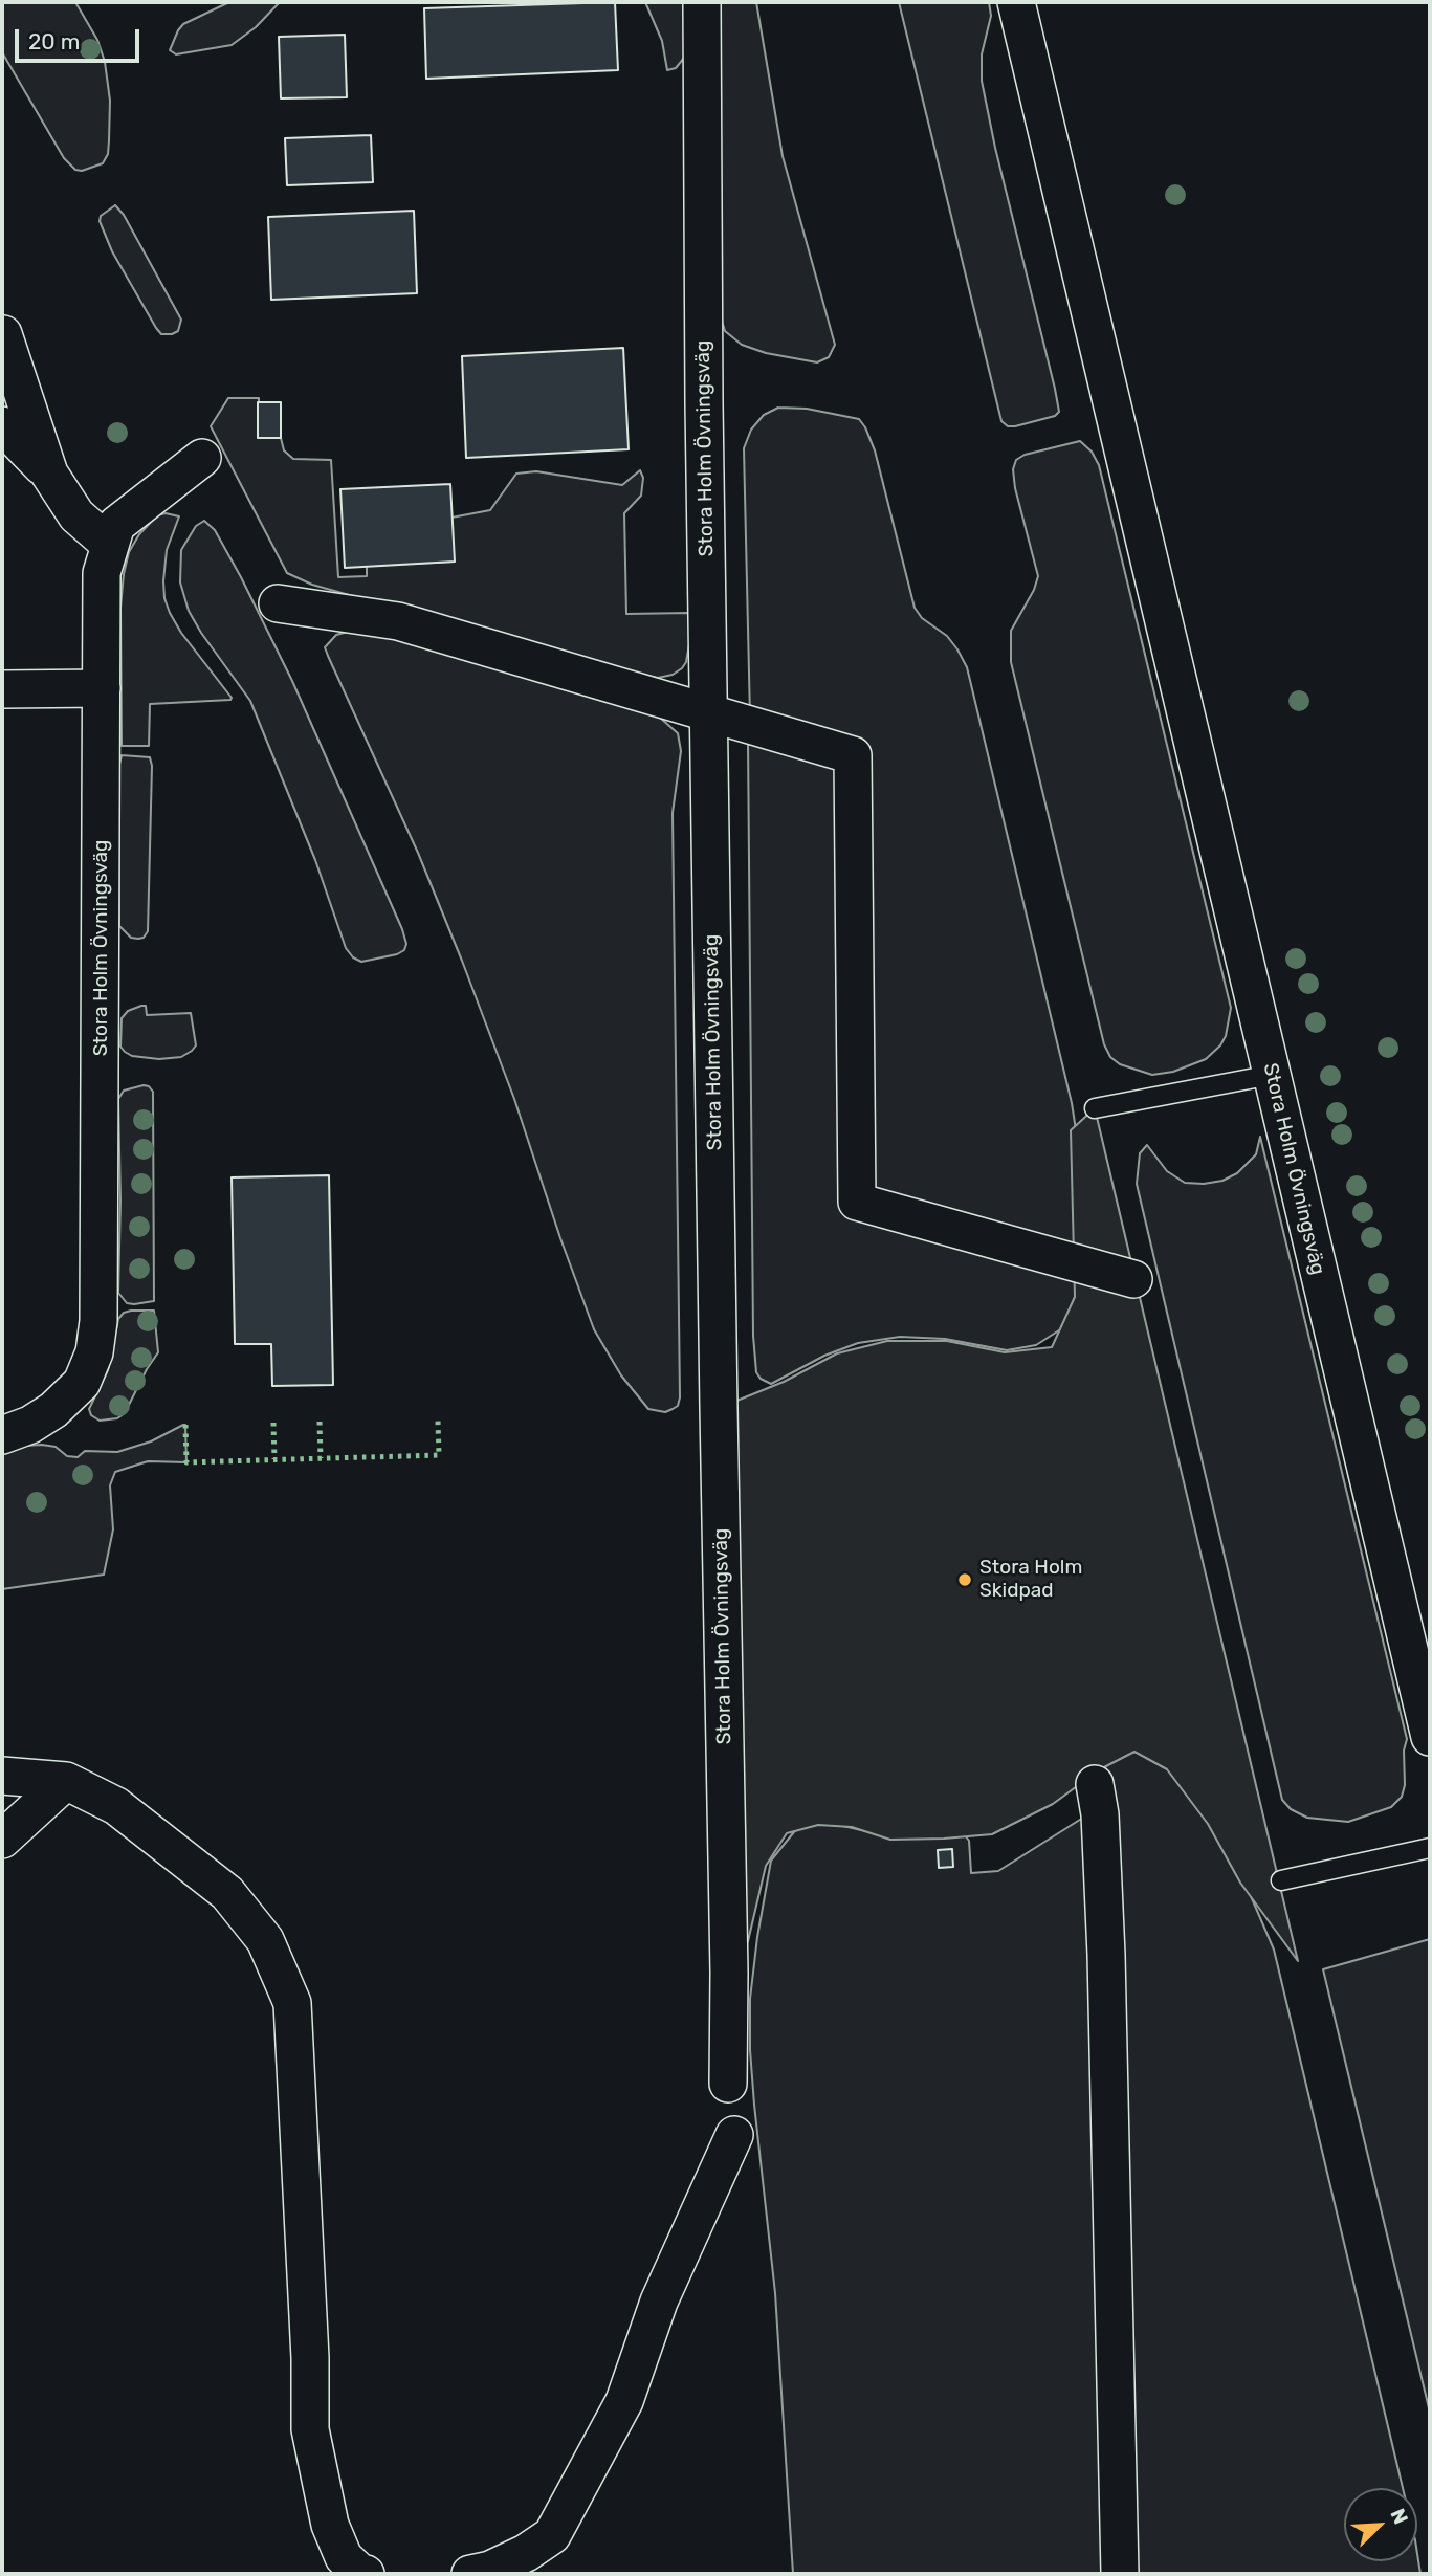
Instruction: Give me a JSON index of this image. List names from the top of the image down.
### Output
{
  "streets": {
    "street": ["Stora Holm Övningsväg"]
  },
  "places": ["Stora Holm Skidpad"],
  "scale_bar": "20 m",
  "north": "top right"
}
